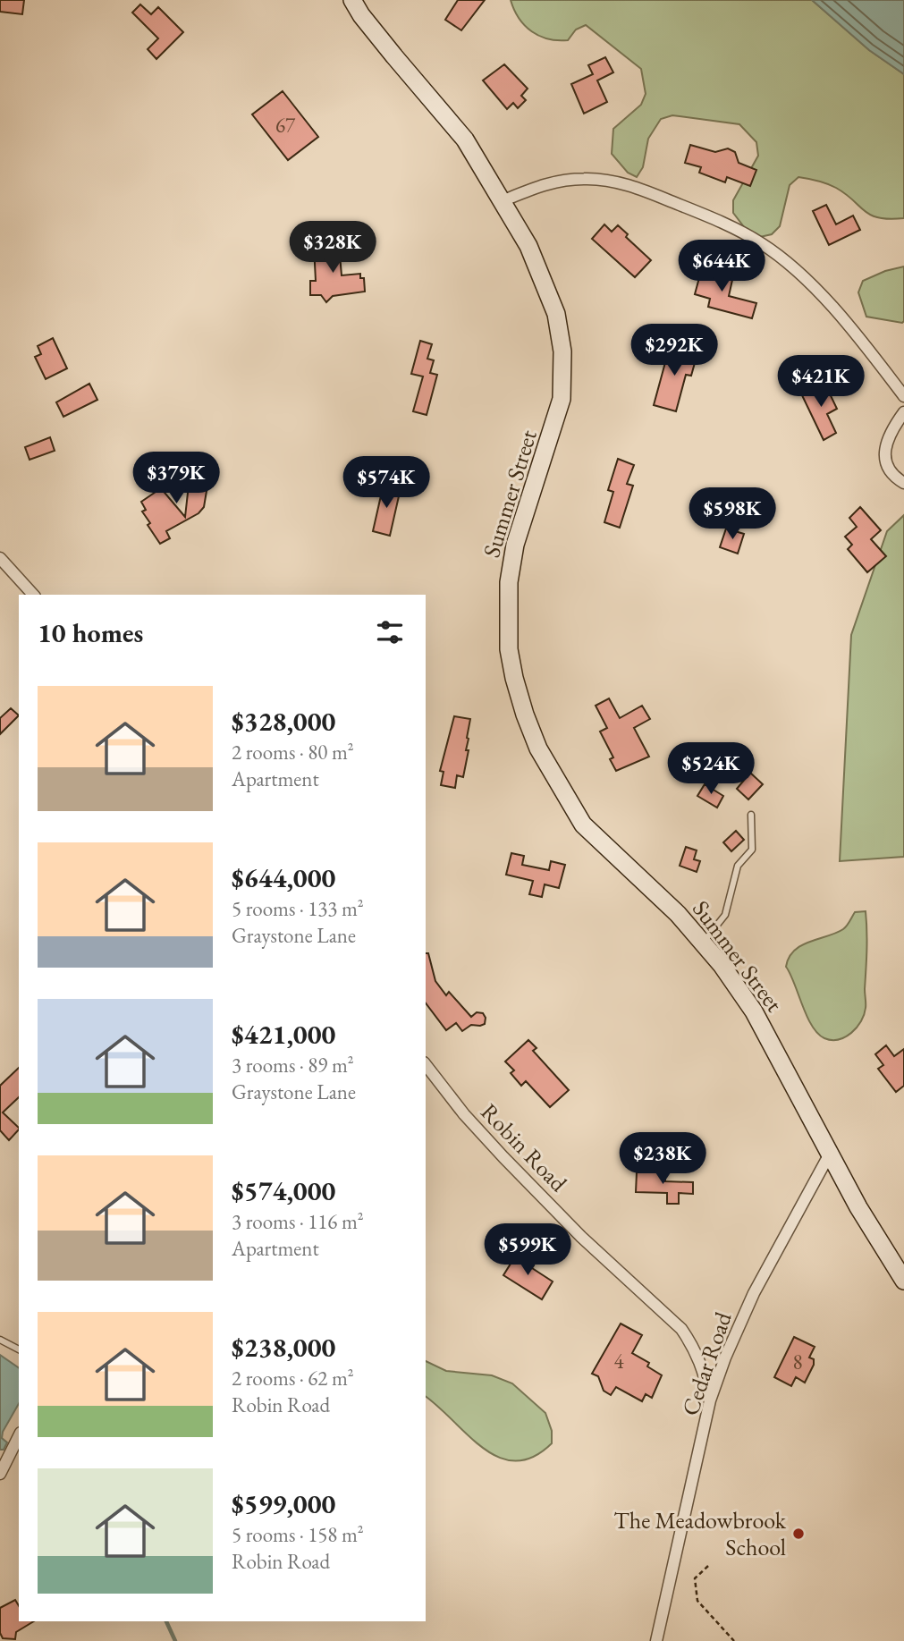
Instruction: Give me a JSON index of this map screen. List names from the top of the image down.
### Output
{
  "streets": {
    "street": ["Summer Street", "Robin Road", "Cedar Road"]
  },
  "crossings": [
    ["Summer Street", "Cedar Road"],
    ["Robin Road", "Cedar Road"]
  ],
  "places": ["The Meadowbrook School"],
  "house_numbers": ["67", "4", "8"],
  "page": {
    "price": [
      "$328K",
      "$644K",
      "$292K",
      "$421K",
      "$379K",
      "$574K",
      "$598K",
      "$524K",
      "$238K",
      "$599K"
    ],
    "heading": "10 homes",
    "list": [
      {
        "name": "$328,000",
        "note": "2 rooms · 80 m² · Apartment"
      },
      {
        "name": "$644,000",
        "note": "5 rooms · 133 m² · Graystone Lane"
      },
      {
        "name": "$421,000",
        "note": "3 rooms · 89 m² · Graystone Lane"
      },
      {
        "name": "$574,000",
        "note": "3 rooms · 116 m² · Apartment"
      },
      {
        "name": "$238,000",
        "note": "2 rooms · 62 m² · Robin Road"
      },
      {
        "name": "$599,000",
        "note": "5 rooms · 158 m² · Robin Road"
      }
    ]
  }
}
